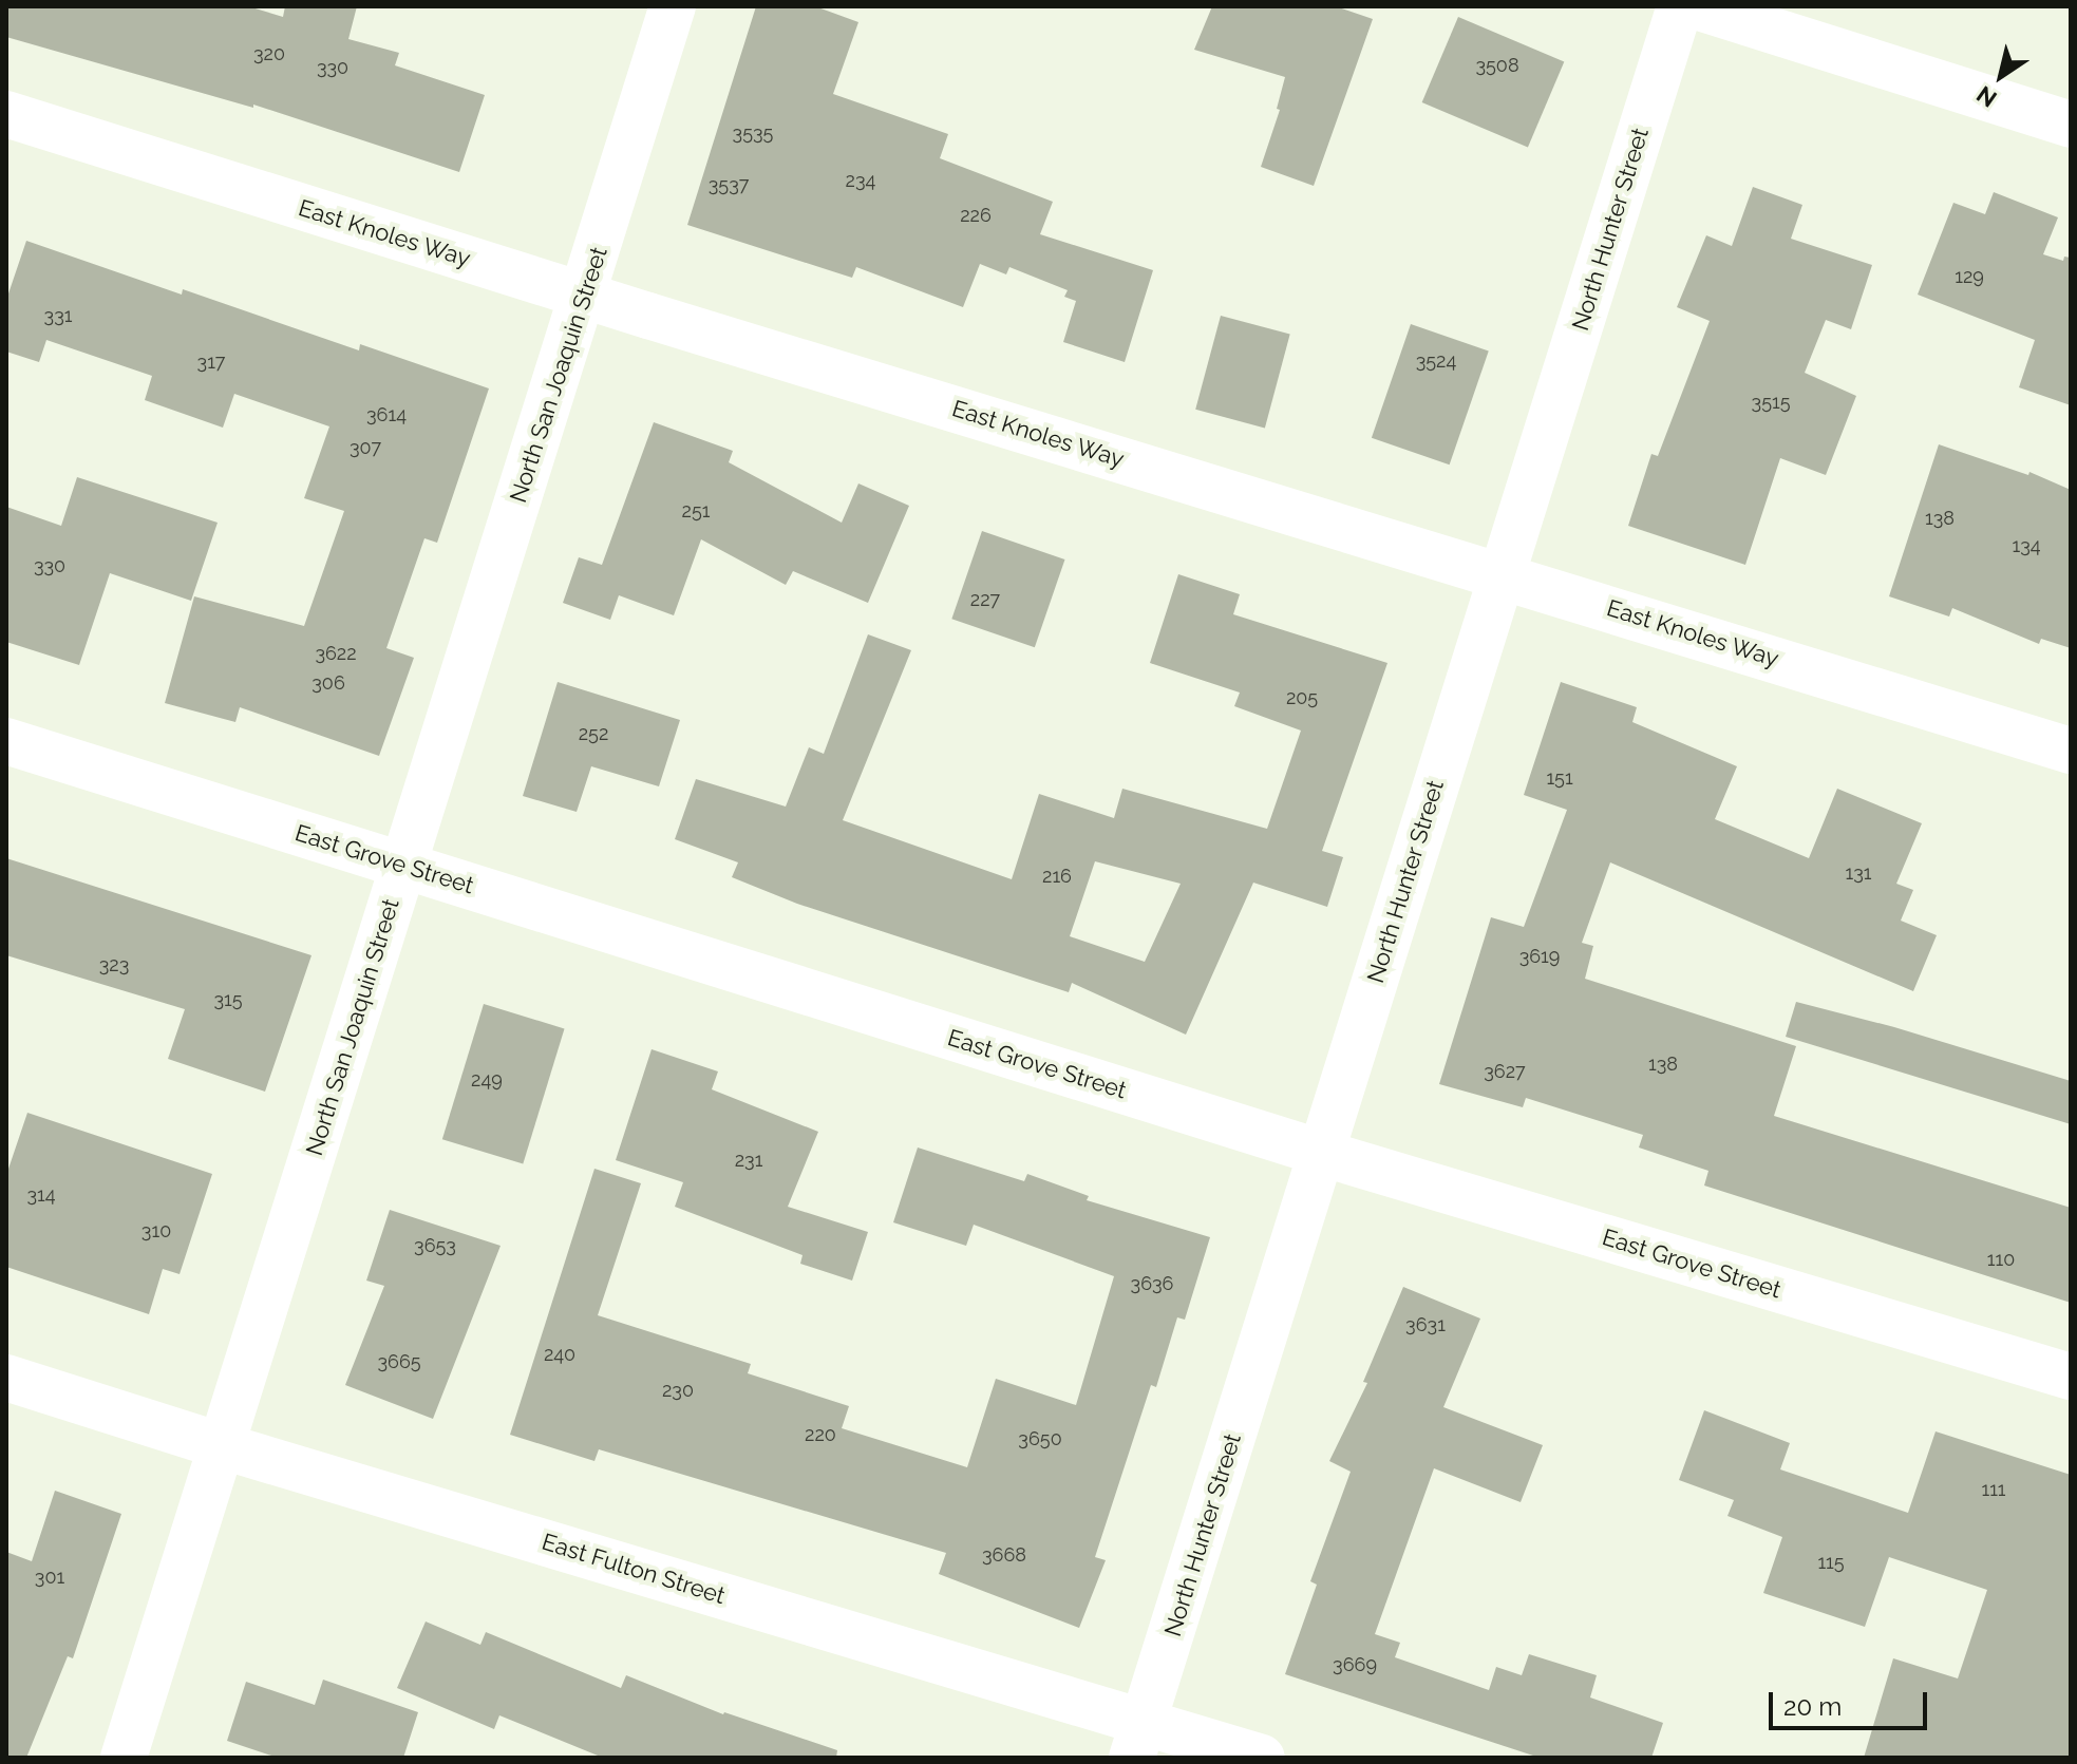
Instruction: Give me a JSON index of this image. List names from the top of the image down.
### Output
{
  "streets": {
    "street": [
      "North Hunter Street",
      "East Knoles Way",
      "North San Joaquin Street",
      "East Grove Street",
      "East Fulton Street"
    ]
  },
  "crossings": [
    ["North Hunter Street", "East Knoles Way"],
    ["North Hunter Street", "East Grove Street"],
    ["North Hunter Street", "East Fulton Street"],
    ["East Knoles Way", "North San Joaquin Street"],
    ["North San Joaquin Street", "East Grove Street"],
    ["North San Joaquin Street", "East Fulton Street"]
  ],
  "house_numbers": [
    "320",
    "3508",
    "330",
    "3535",
    "234",
    "3537",
    "226",
    "129",
    "331",
    "3524",
    "317",
    "3515",
    "3614",
    "307",
    "251",
    "138",
    "134",
    "330",
    "227",
    "3622",
    "306",
    "205",
    "252",
    "151",
    "131",
    "216",
    "3619",
    "323",
    "315",
    "138",
    "3627",
    "249",
    "231",
    "314",
    "310",
    "3653",
    "110",
    "3636",
    "3631",
    "240",
    "3665",
    "230",
    "220",
    "3650",
    "111",
    "3668",
    "115",
    "301",
    "3669"
  ],
  "scale_bar": "20 m",
  "north": "bottom left"
}
